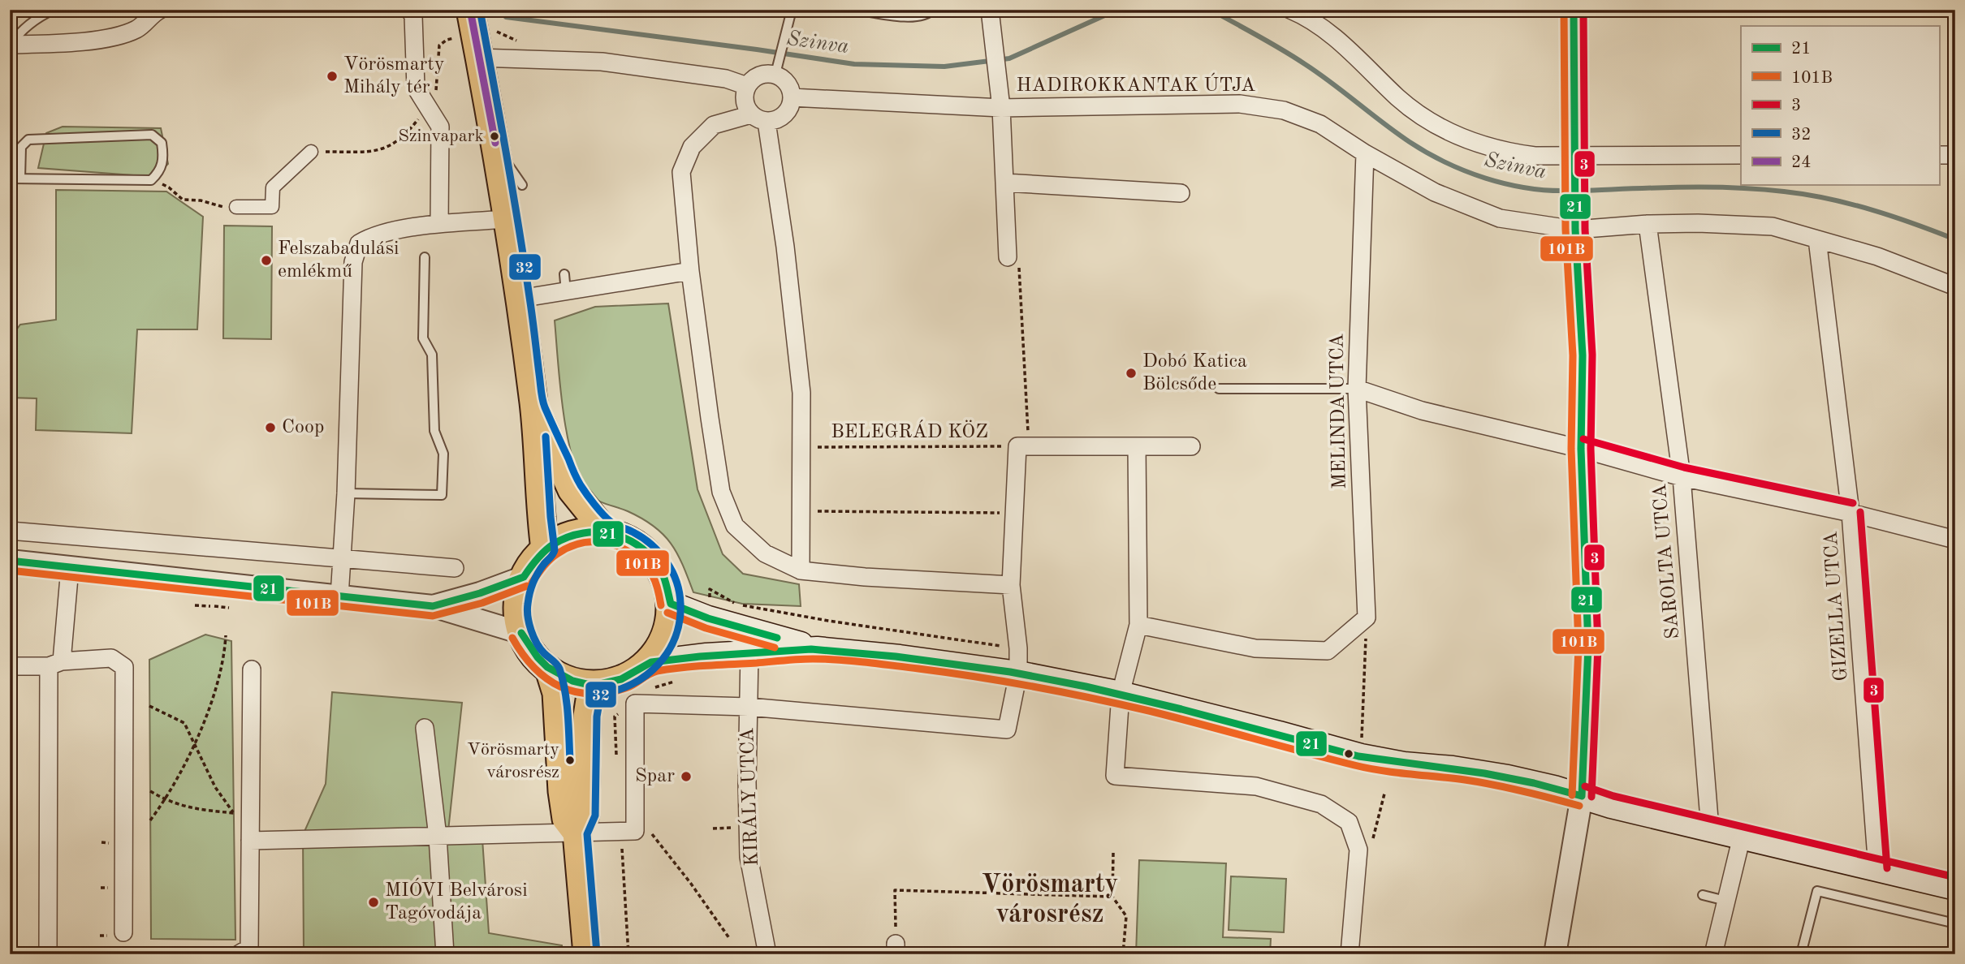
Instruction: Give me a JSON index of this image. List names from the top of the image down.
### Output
{
  "streets": {
    "street": [
      "HADIROKKANTAK ÚTJA",
      "MELINDA UTCA",
      "SAROLTA UTCA",
      "GIZELLA UTCA",
      "KIRÁLY UTCA"
    ],
    "path": ["BELEGRÁD KÖZ"]
  },
  "crossings": [
    ["HADIROKKANTAK ÚTJA", "MELINDA UTCA"],
    ["HADIROKKANTAK ÚTJA", "SAROLTA UTCA"],
    ["HADIROKKANTAK ÚTJA", "GIZELLA UTCA"]
  ],
  "districts": ["Vörösmarty városrész"],
  "water": ["Szinva"],
  "places": [
    "Vörösmarty Mihály tér",
    "Szinvapark",
    "Felszabadulási emlékmű",
    "Dobó Katica Bölcsőde",
    "Coop",
    "Vörösmarty városrész",
    "Spar",
    "MIÓVI Belvárosi Tagóvodája"
  ],
  "lines": [
    "transit line 21",
    "transit line 101B",
    "transit line 3",
    "transit line 32",
    "transit line 24"
  ],
  "legend": [
    "21",
    "101B",
    "3",
    "32",
    "24"
  ]
}
